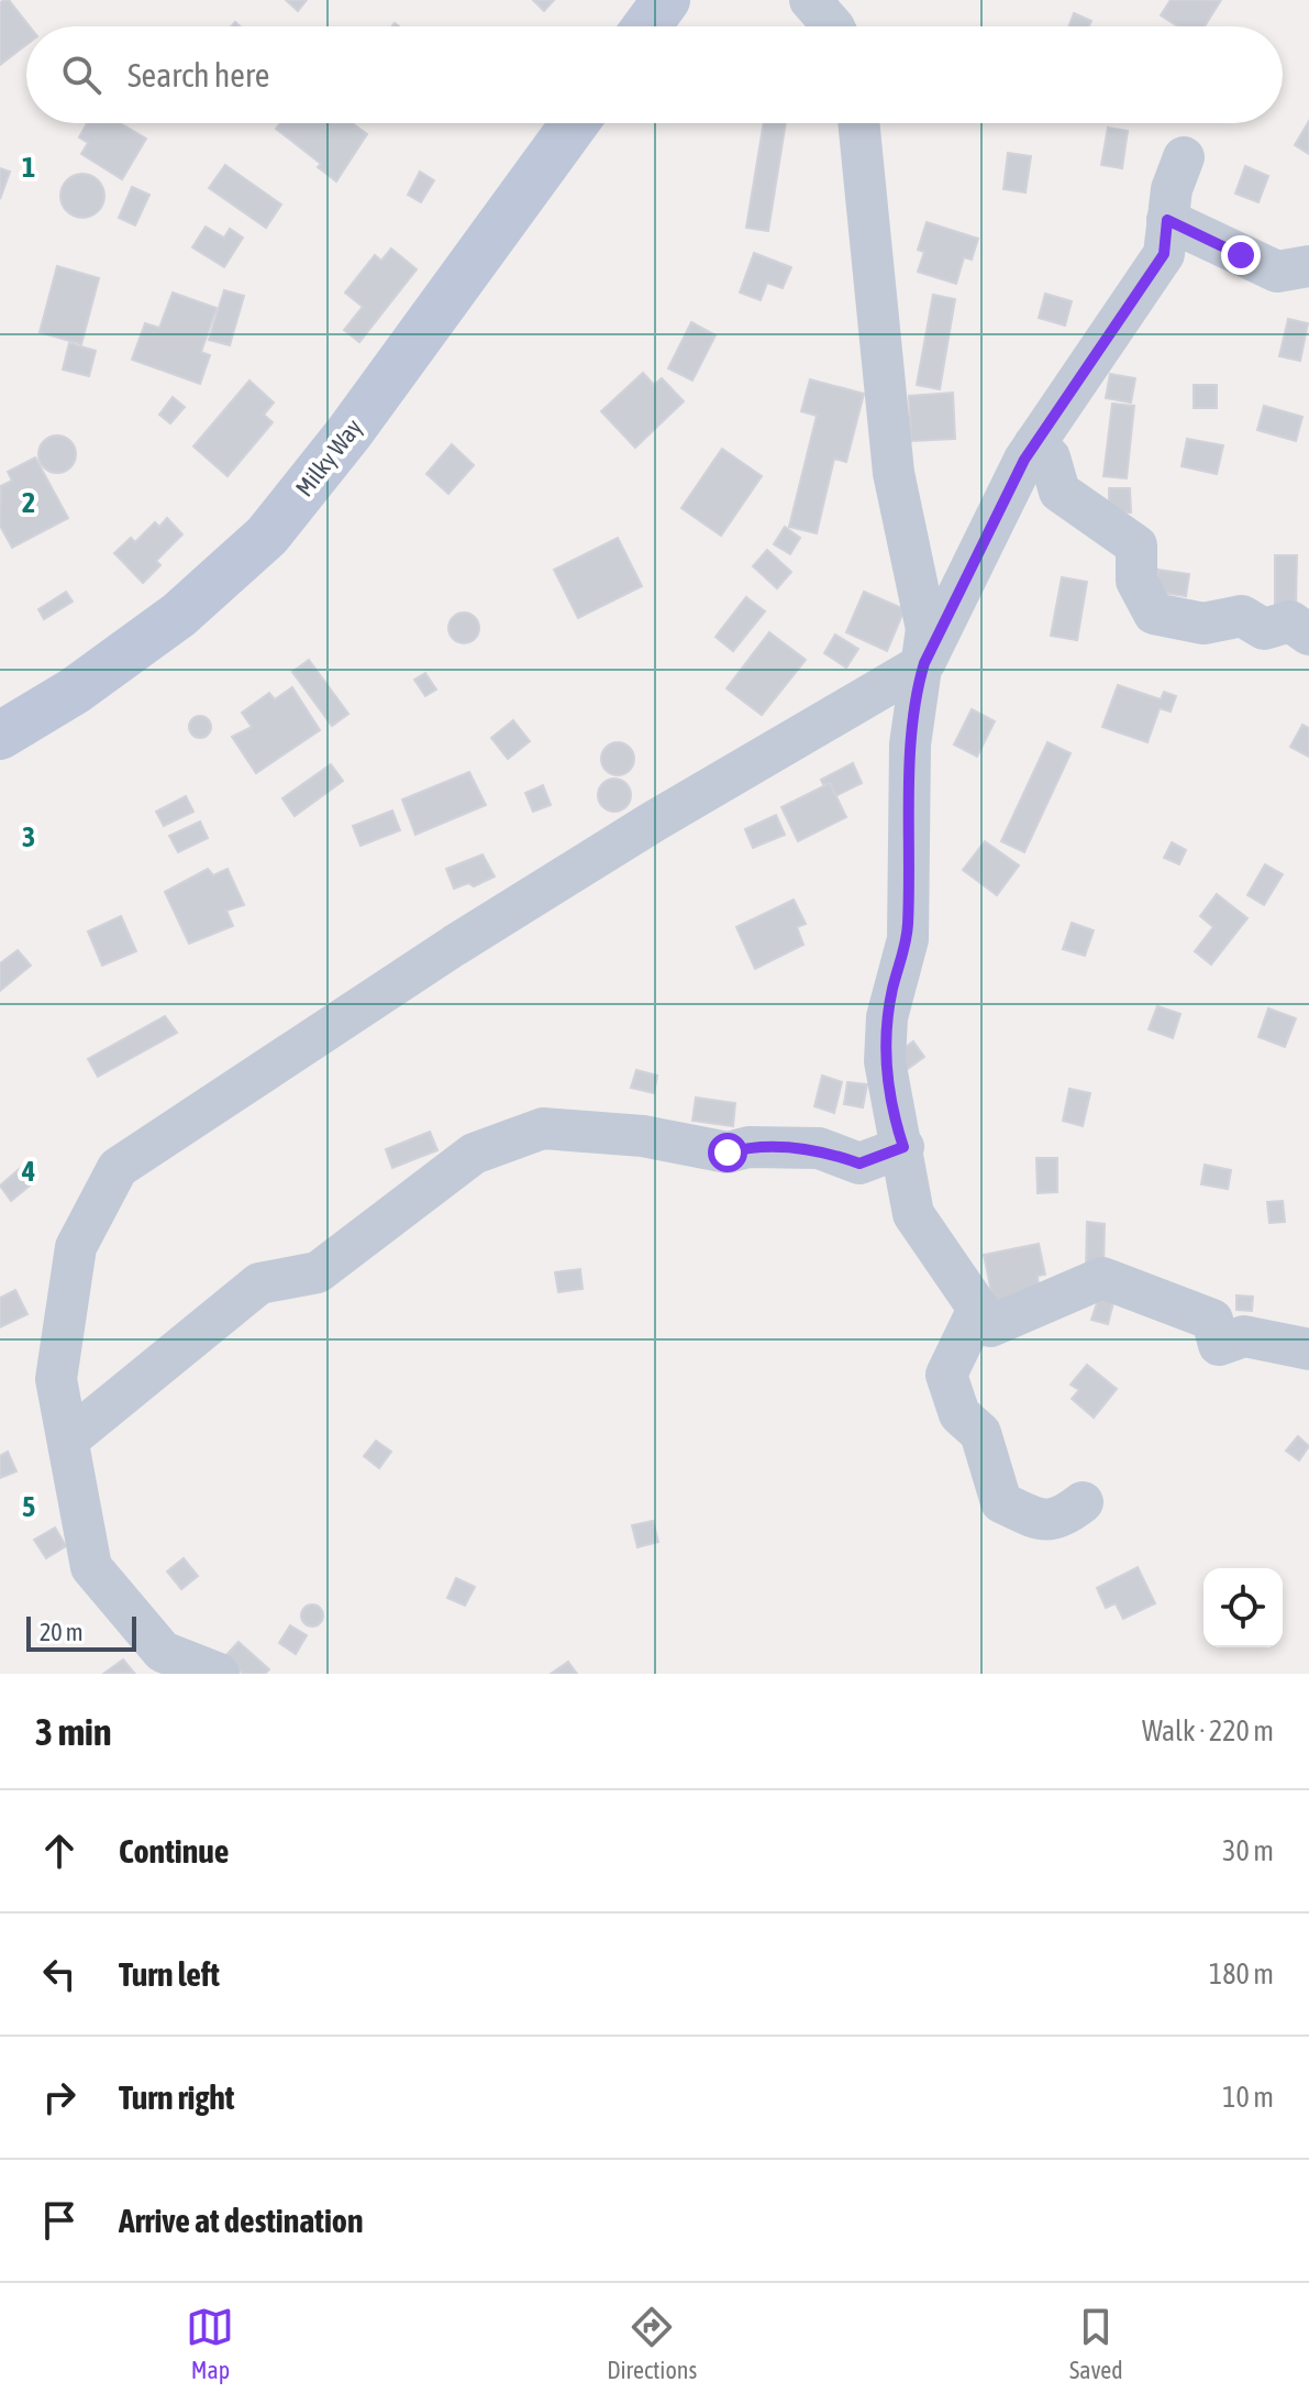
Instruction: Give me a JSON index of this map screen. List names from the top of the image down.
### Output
{
  "streets": {
    "street": ["Milky Way"]
  },
  "scale_bar": "20 m",
  "page": {
    "search": "Search here",
    "scale": "20 m",
    "heading": ["3 min", "Walk · 220 m"],
    "list": [
      ["Continue", "30 m"],
      ["Turn left", "180 m"],
      ["Turn right", "10 m"],
      "Arrive at destination"
    ],
    "nav": ["Map", "Directions", "Saved"]
  },
  "grid": {
    "rows": [
      "1",
      "2",
      "3",
      "4",
      "5"
    ]
  }
}
